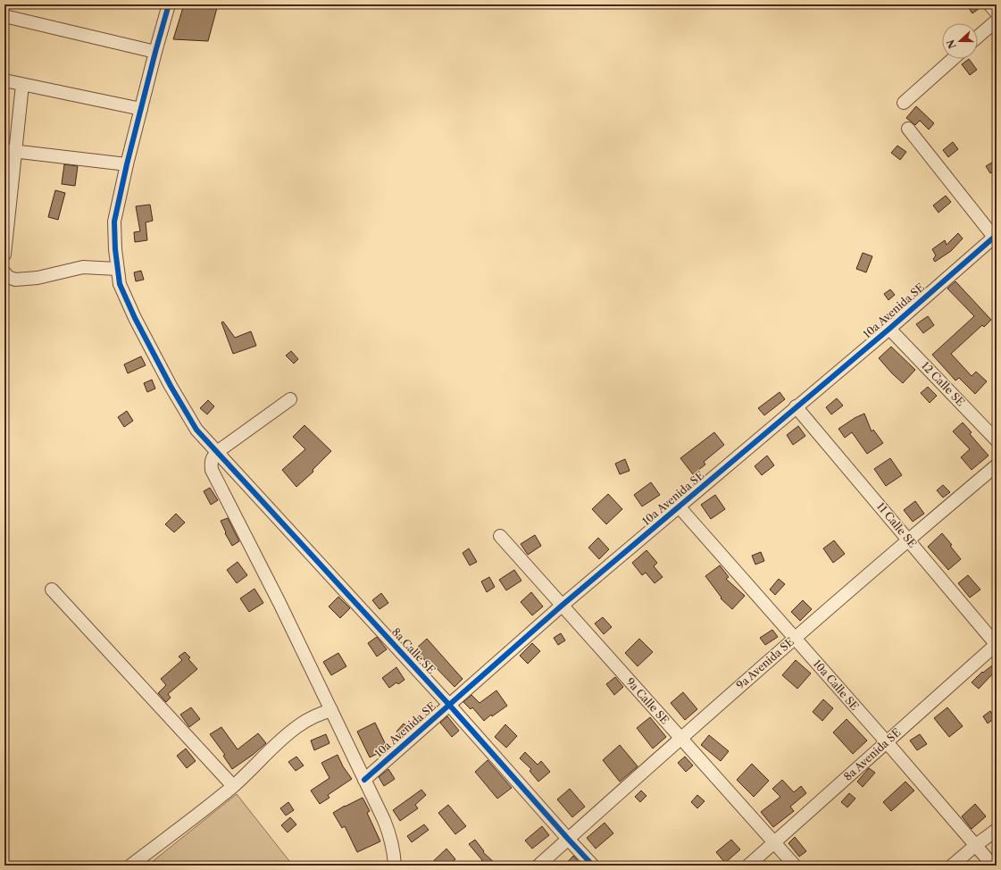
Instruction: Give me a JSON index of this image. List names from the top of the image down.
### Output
{
  "streets": {
    "street": [
      "10a Avenida SE",
      "12 Calle SE",
      "11 Calle SE",
      "8a Calle SE",
      "9a Avenida SE",
      "10a Calle SE",
      "9a Calle SE",
      "8a Avenida SE"
    ]
  },
  "crossings": [
    ["10a Avenida SE", "12 Calle SE"],
    ["10a Avenida SE", "11 Calle SE"],
    ["10a Avenida SE", "8a Calle SE"],
    ["10a Avenida SE", "10a Calle SE"],
    ["10a Avenida SE", "9a Calle SE"],
    ["11 Calle SE", "9a Avenida SE"],
    ["11 Calle SE", "8a Avenida SE"],
    ["8a Calle SE", "9a Avenida SE"],
    ["9a Avenida SE", "10a Calle SE"],
    ["9a Avenida SE", "9a Calle SE"],
    ["10a Calle SE", "8a Avenida SE"],
    ["9a Calle SE", "8a Avenida SE"]
  ],
  "north": "left"
}
